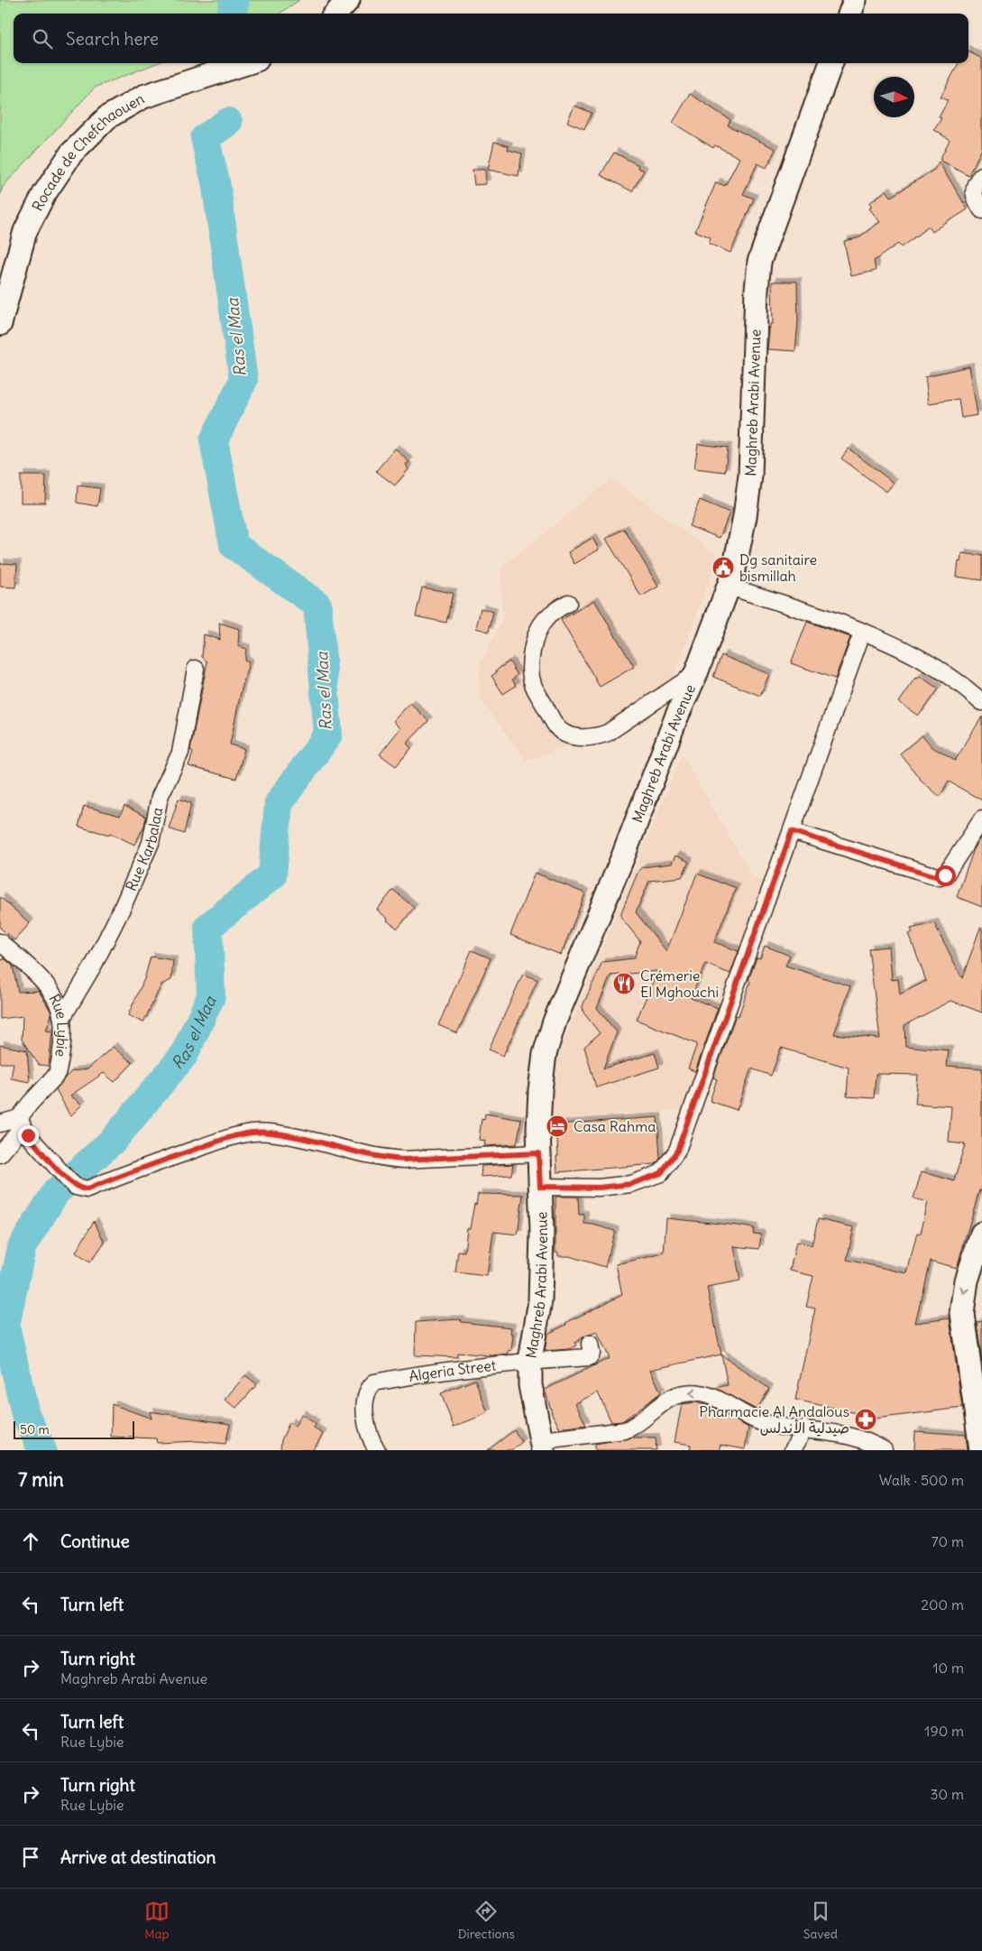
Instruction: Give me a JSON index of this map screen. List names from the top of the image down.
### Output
{
  "streets": {
    "street": [
      "Rocade de Chefchaouen",
      "Maghreb Arabi Avenue",
      "Rue Karbalaa",
      "Rue Lybie",
      "Algeria Street"
    ]
  },
  "crossings": [
    ["Maghreb Arabi Avenue", "Algeria Street"],
    ["Rue Karbalaa", "Rue Lybie"]
  ],
  "water": ["Ras el Maa"],
  "places": {
    "public building": ["Dg sanitaire bismillah"],
    "restaurant": ["Crémerie El Mghouchi"],
    "hotel": ["Casa Rahma"],
    "pharmacy": ["Pharmacie Al Andalous صيدلية الأندلس"]
  },
  "scale_bar": "50 m",
  "north": "right",
  "page": {
    "search": "Search here",
    "scale": "50 m",
    "heading": ["7 min", "Walk · 500 m"],
    "list": [
      ["Continue", "70 m"],
      ["Turn left", "200 m"],
      ["Turn right", "Maghreb Arabi Avenue", "10 m"],
      ["Turn left", "Rue Lybie", "190 m"],
      ["Turn right", "Rue Lybie", "30 m"],
      "Arrive at destination"
    ],
    "nav": ["Map", "Directions", "Saved"]
  }
}
